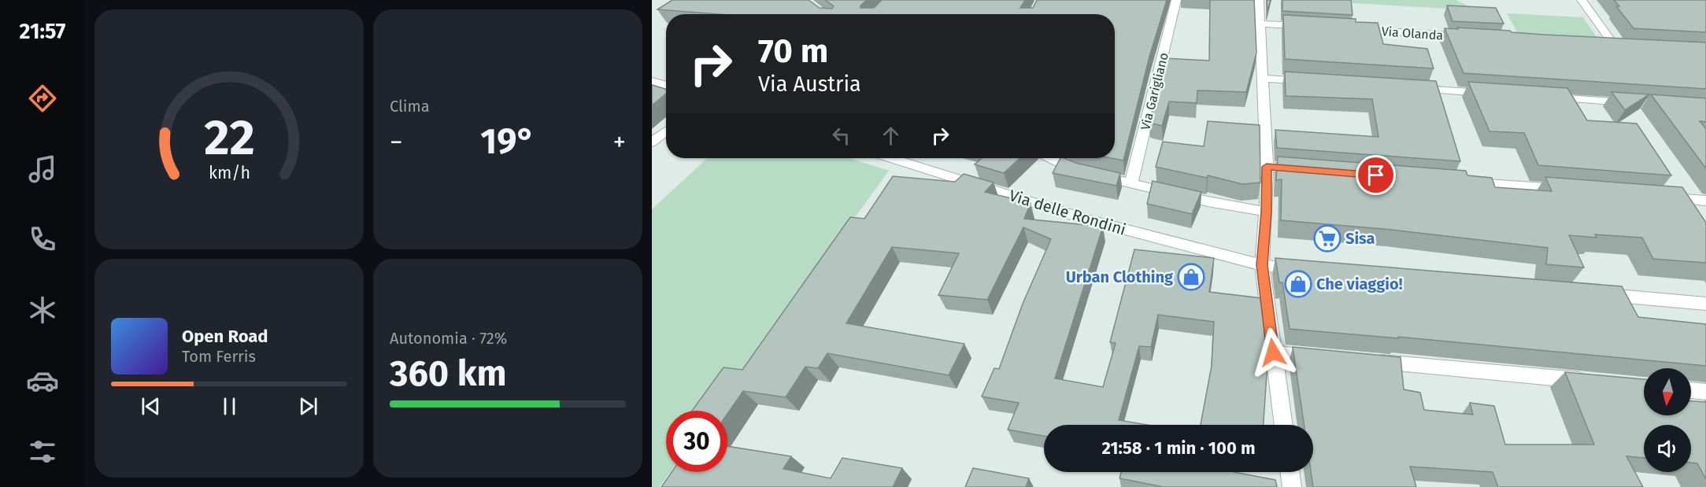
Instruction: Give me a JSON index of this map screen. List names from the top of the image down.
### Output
{
  "streets": {
    "street": ["Via Olanda", "Via Garigliano", "Via delle Rondini"]
  },
  "places": {
    "supermarket": ["Sisa"],
    "shop": ["Urban Clothing", "Che viaggio!"]
  },
  "north": "bottom",
  "page": {
    "tabs": "21:57",
    "tile": [
      "Clima",
      ["Autonomia · 72%", "360 km"]
    ],
    "turn": ["70 m", "Via Austria"],
    "heat": ["−", "19°", "+"],
    "song": ["Open Road", "Tom Ferris"],
    "limit": "30",
    "trip": "21:58 · 1 min · 100 m",
    "gauge": ["22", "km/h"]
  }
}
